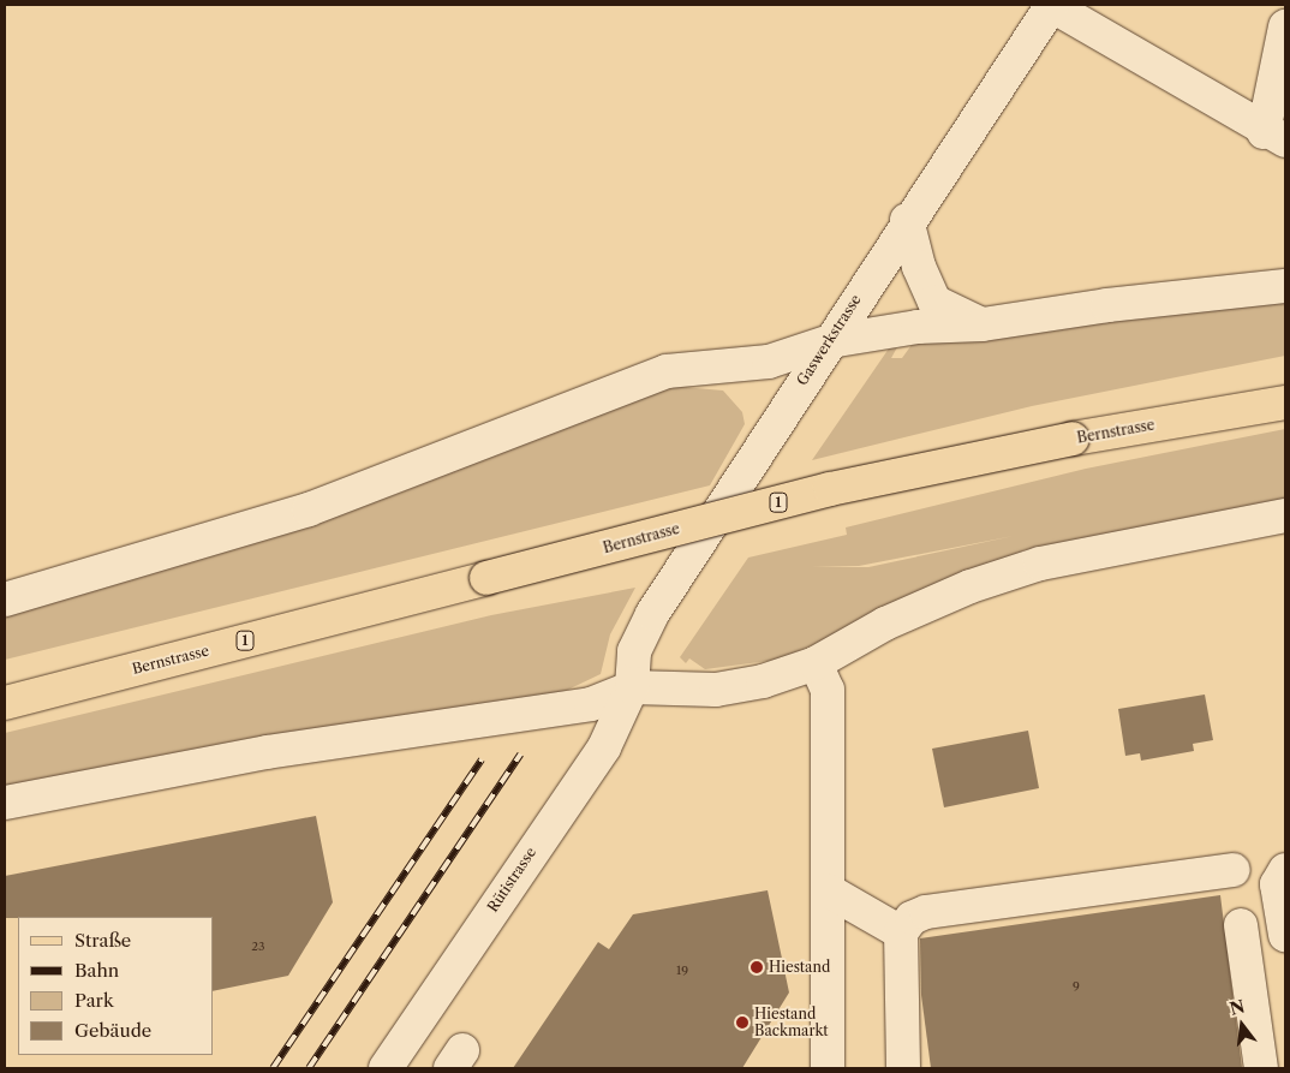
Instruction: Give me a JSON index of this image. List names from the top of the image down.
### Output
{
  "streets": {
    "main road": ["Bernstrasse", "1"],
    "street": ["Gaswerkstrasse", "Rütistrasse"]
  },
  "crossings": [
    ["Gaswerkstrasse", "Rütistrasse"]
  ],
  "places": ["Hiestand", "Hiestand Backmarkt"],
  "house_numbers": ["23", "19", "9"],
  "legend": [
    "Straße",
    "Bahn",
    "Park",
    "Gebäude"
  ],
  "north": "top"
}
